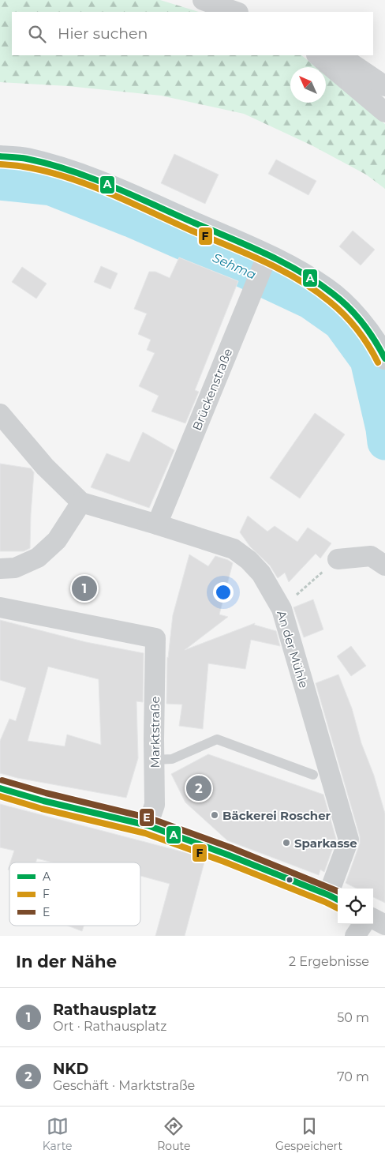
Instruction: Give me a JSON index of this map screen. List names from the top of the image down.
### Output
{
  "streets": {
    "street": ["Brückenstraße", "An der Mühle", "Marktstraße"]
  },
  "crossings": [
    ["Brückenstraße", "An der Mühle"]
  ],
  "water": ["Sehma"],
  "places": ["Bäckerei Roscher", "Sparkasse"],
  "lines": ["transit line A", "transit line F", "transit line E"],
  "legend": ["A", "F", "E"],
  "north": "top left",
  "page": {
    "search": "Hier suchen",
    "pins": ["1", "2"],
    "heading": ["In der Nähe", "2 Ergebnisse"],
    "list": [
      {
        "mark": "1",
        "name": "Rathausplatz",
        "note": "Ort · Rathausplatz",
        "value": "50 m"
      },
      {
        "mark": "2",
        "name": "NKD",
        "note": "Geschäft · Marktstraße",
        "value": "70 m"
      }
    ],
    "nav": ["Karte", "Route", "Gespeichert"]
  }
}
